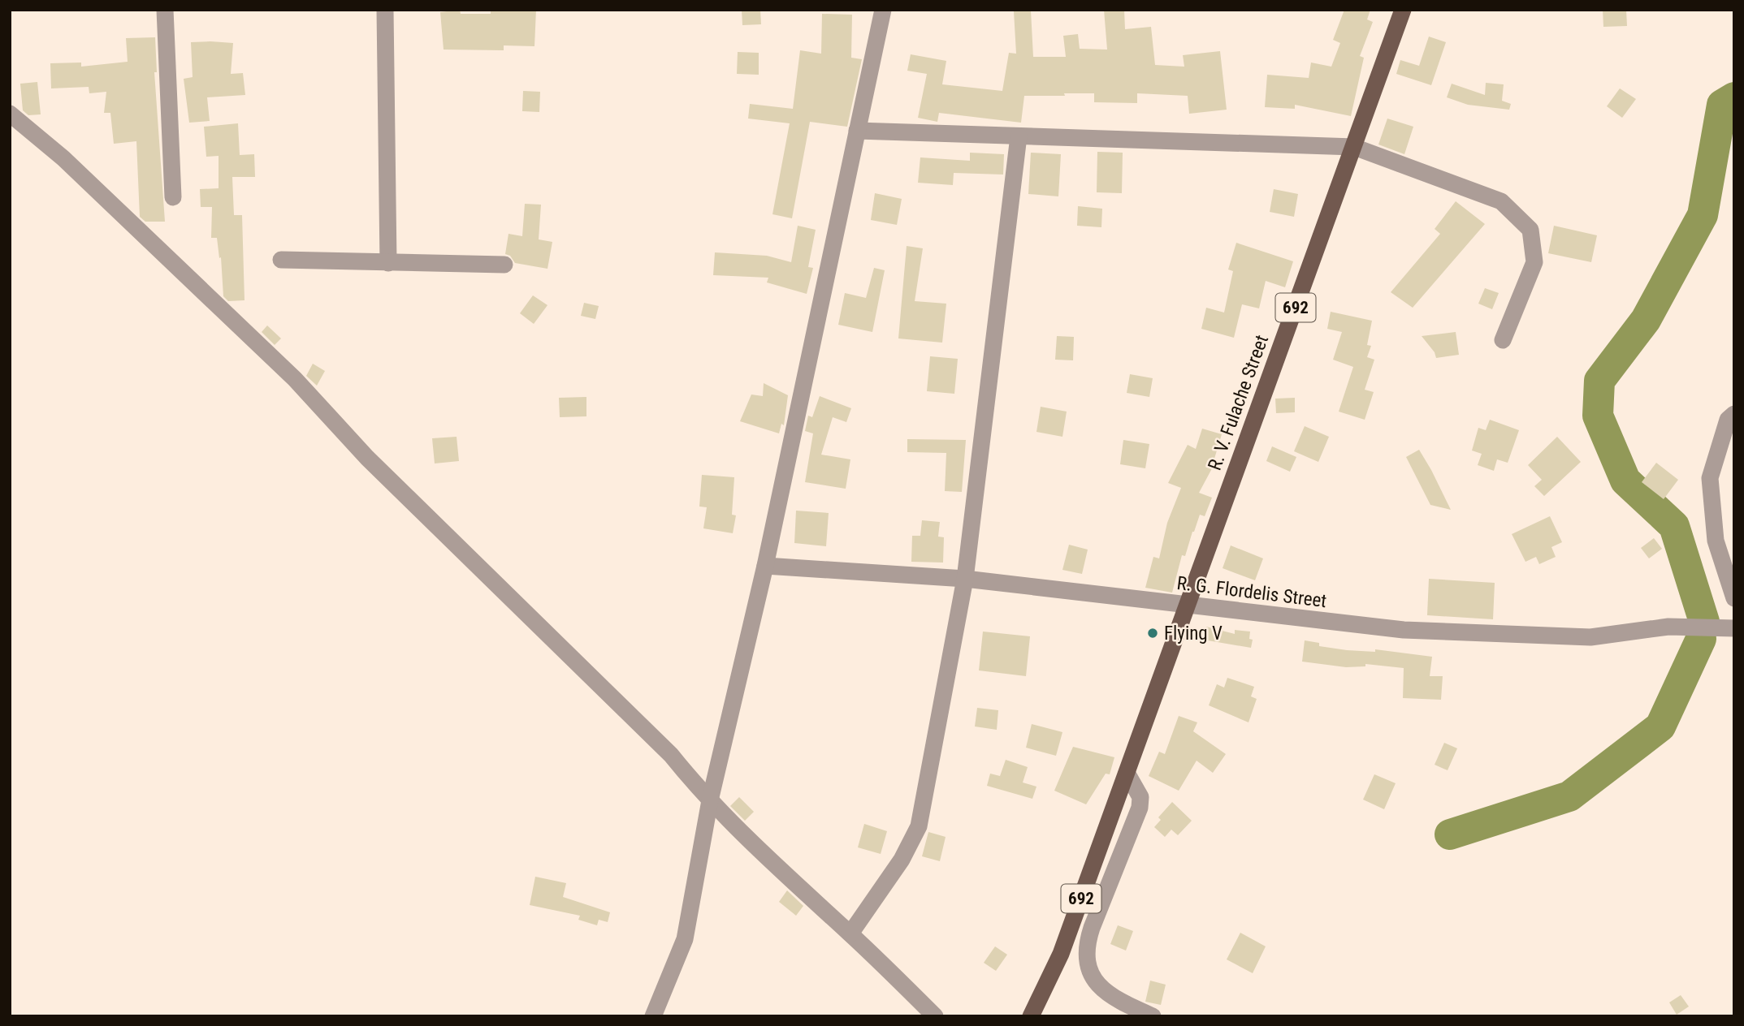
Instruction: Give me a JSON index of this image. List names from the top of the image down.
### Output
{
  "streets": {
    "main road": ["692", "R. V. Fulache Street"],
    "street": ["R. G. Flordelis Street"]
  },
  "crossings": [
    ["692", "R. V. Fulache Street"],
    ["R. V. Fulache Street", "R. G. Flordelis Street"]
  ],
  "places": ["Flying V"]
}
